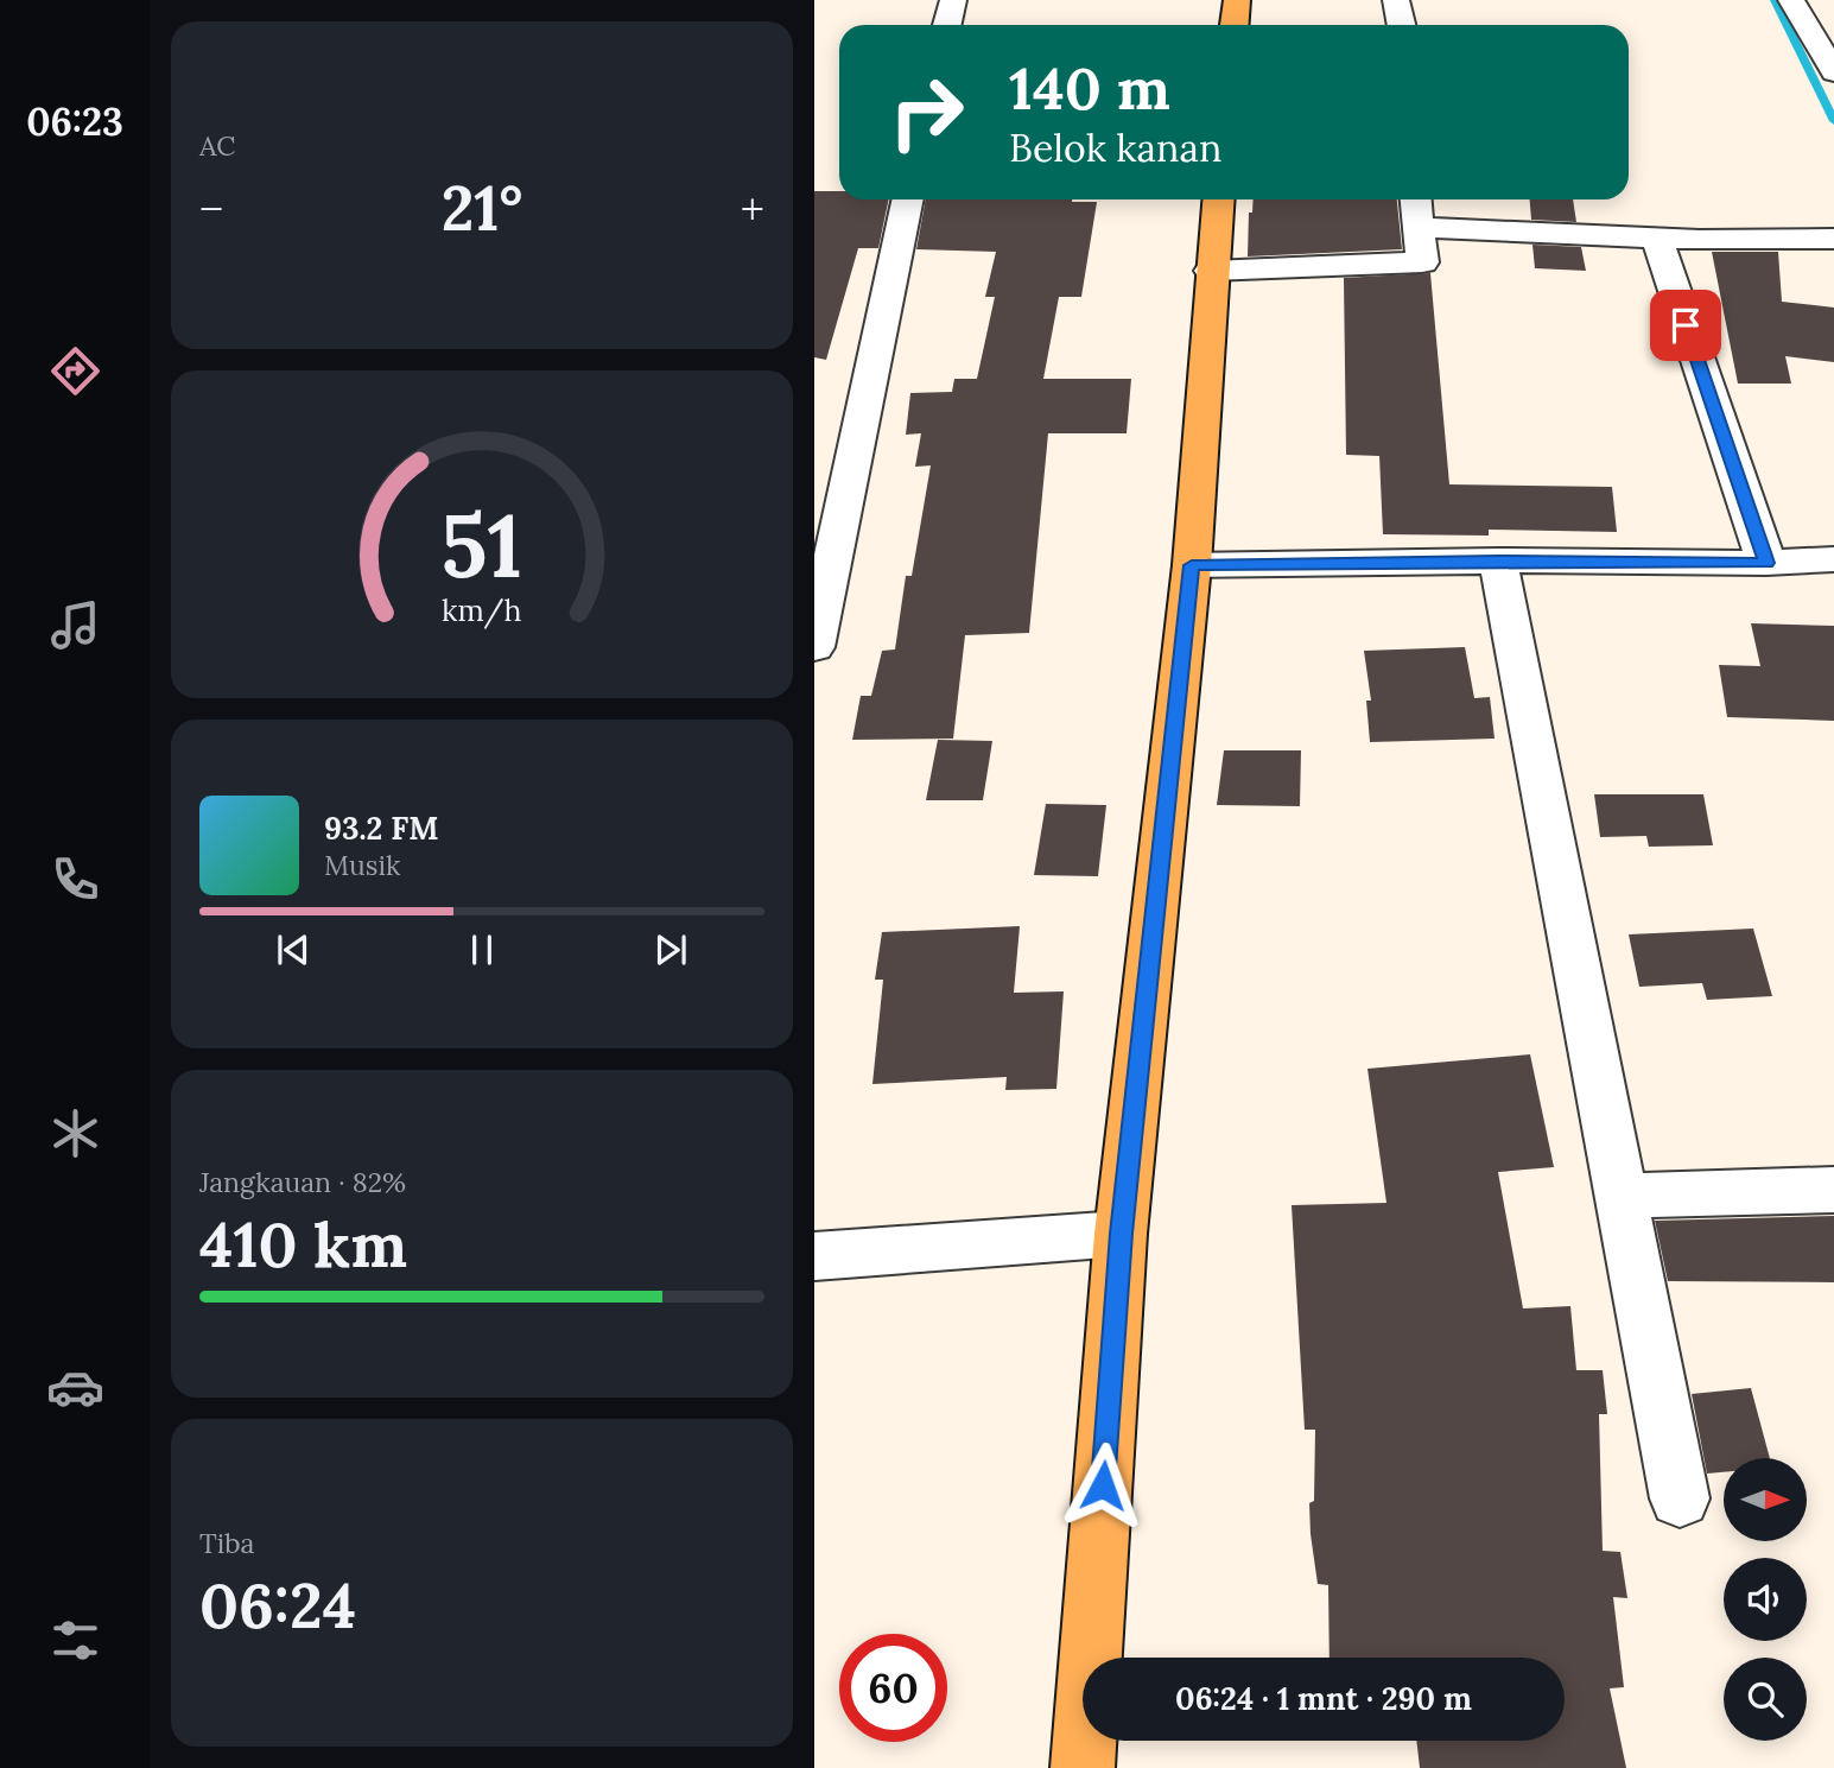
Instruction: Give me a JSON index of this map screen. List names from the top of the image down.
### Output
{
  "north": "right",
  "page": {
    "tabs": "06:23",
    "tile": [
      "AC",
      ["Jangkauan · 82%", "410 km"],
      ["Tiba", "06:24"]
    ],
    "turn": ["140 m", "Belok kanan"],
    "heat": ["−", "21°", "+"],
    "song": ["93.2 FM", "Musik"],
    "limit": "60",
    "trip": "06:24 · 1 mnt · 290 m",
    "gauge": ["51", "km/h"]
  }
}
